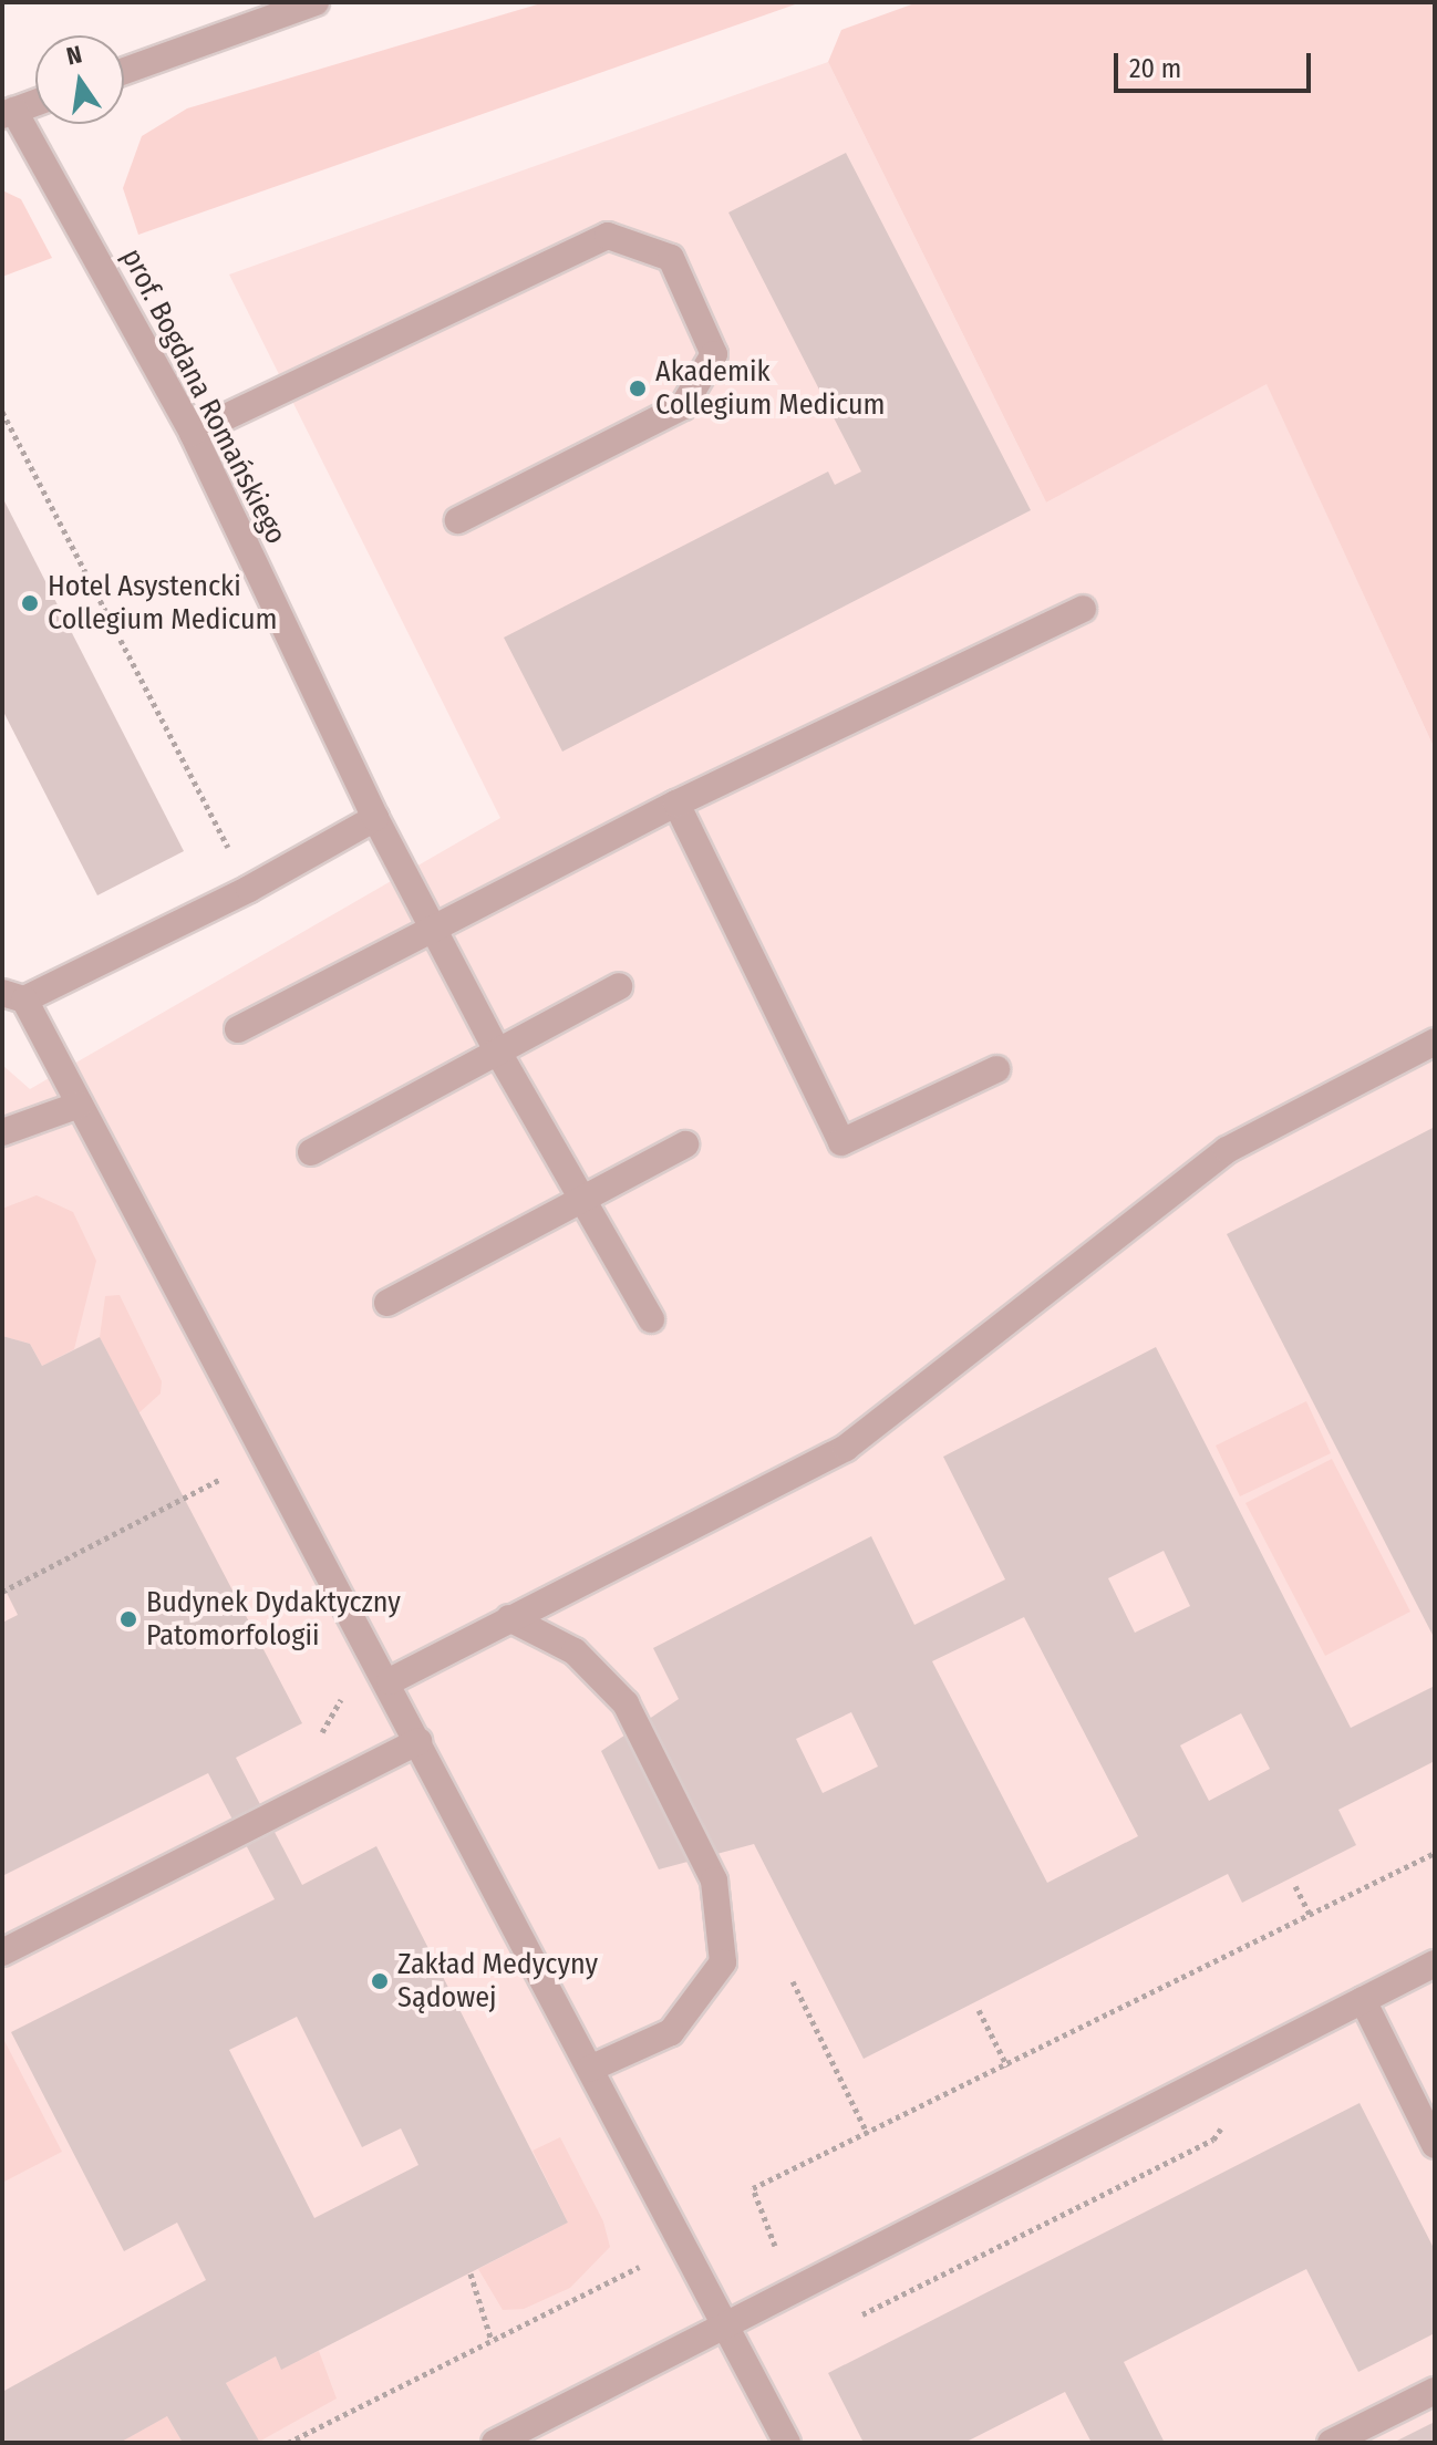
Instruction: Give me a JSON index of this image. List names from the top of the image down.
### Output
{
  "streets": {
    "street": ["prof. Bogdana Romańskiego"]
  },
  "places": [
    "Akademik Collegium Medicum",
    "Hotel Asystencki Collegium Medicum",
    "Budynek Dydaktyczny Patomorfologii",
    "Zakład Medycyny Sądowej"
  ],
  "scale_bar": "20 m",
  "north": "top"
}
